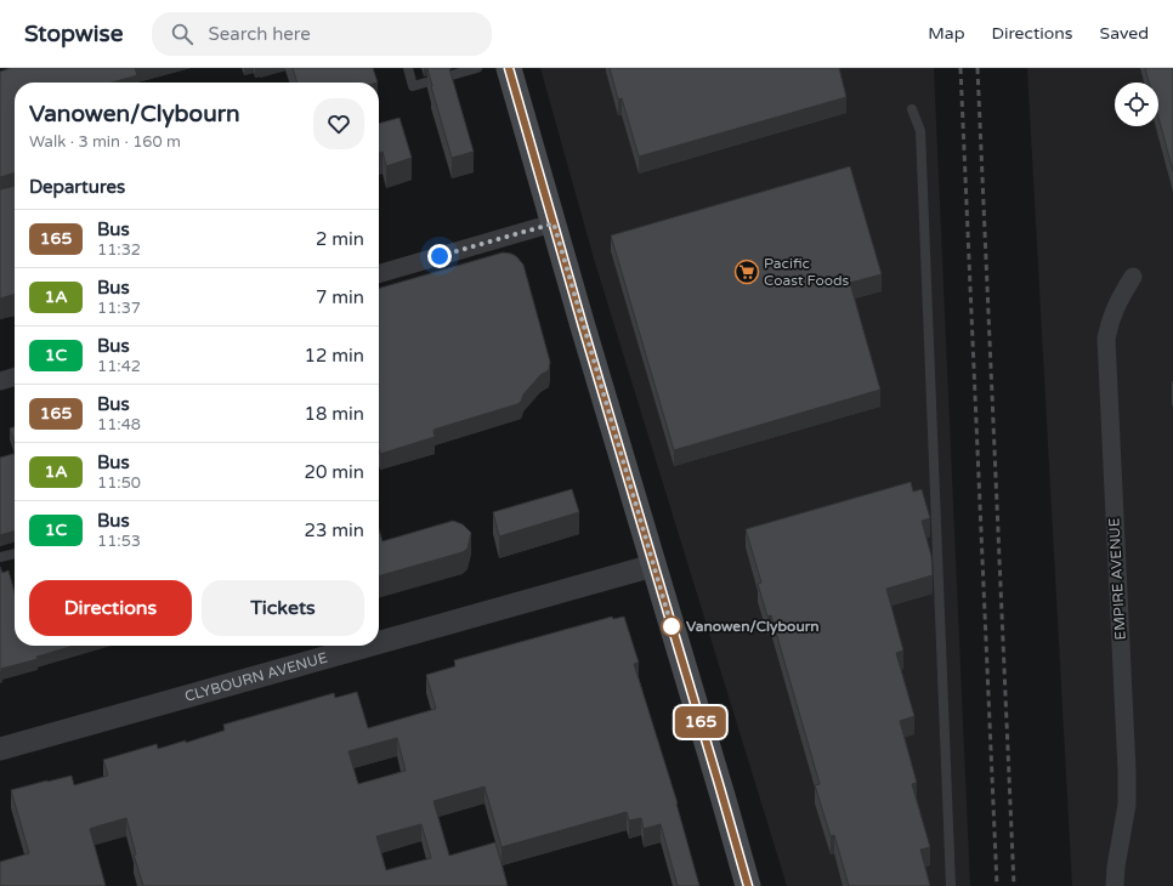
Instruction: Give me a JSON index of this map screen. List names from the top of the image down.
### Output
{
  "streets": {
    "street": ["EMPIRE AVENUE", "CLYBOURN AVENUE"]
  },
  "places": {
    "supermarket": ["Pacific Coast Foods"],
    "other": ["Vanowen/Clybourn"]
  },
  "lines": ["bus line 165"],
  "page": {
    "header": "Stopwise",
    "search": "Search here",
    "nav": ["Map", "Directions", "Saved"],
    "on_map": "165",
    "heading": [
      ["Vanowen/Clybourn", "Walk · 3 min · 160 m"],
      "Departures"
    ],
    "list": [
      {
        "mark": "165",
        "name": "Bus",
        "note": "11:32",
        "value": "2 min"
      },
      {
        "mark": "1A",
        "name": "Bus",
        "note": "11:37",
        "value": "7 min"
      },
      {
        "mark": "1C",
        "name": "Bus",
        "note": "11:42",
        "value": "12 min"
      },
      {
        "mark": "165",
        "name": "Bus",
        "note": "11:48",
        "value": "18 min"
      },
      {
        "mark": "1A",
        "name": "Bus",
        "note": "11:50",
        "value": "20 min"
      },
      {
        "mark": "1C",
        "name": "Bus",
        "note": "11:53",
        "value": "23 min"
      }
    ],
    "buttons": ["Directions", "Tickets"]
  }
}
